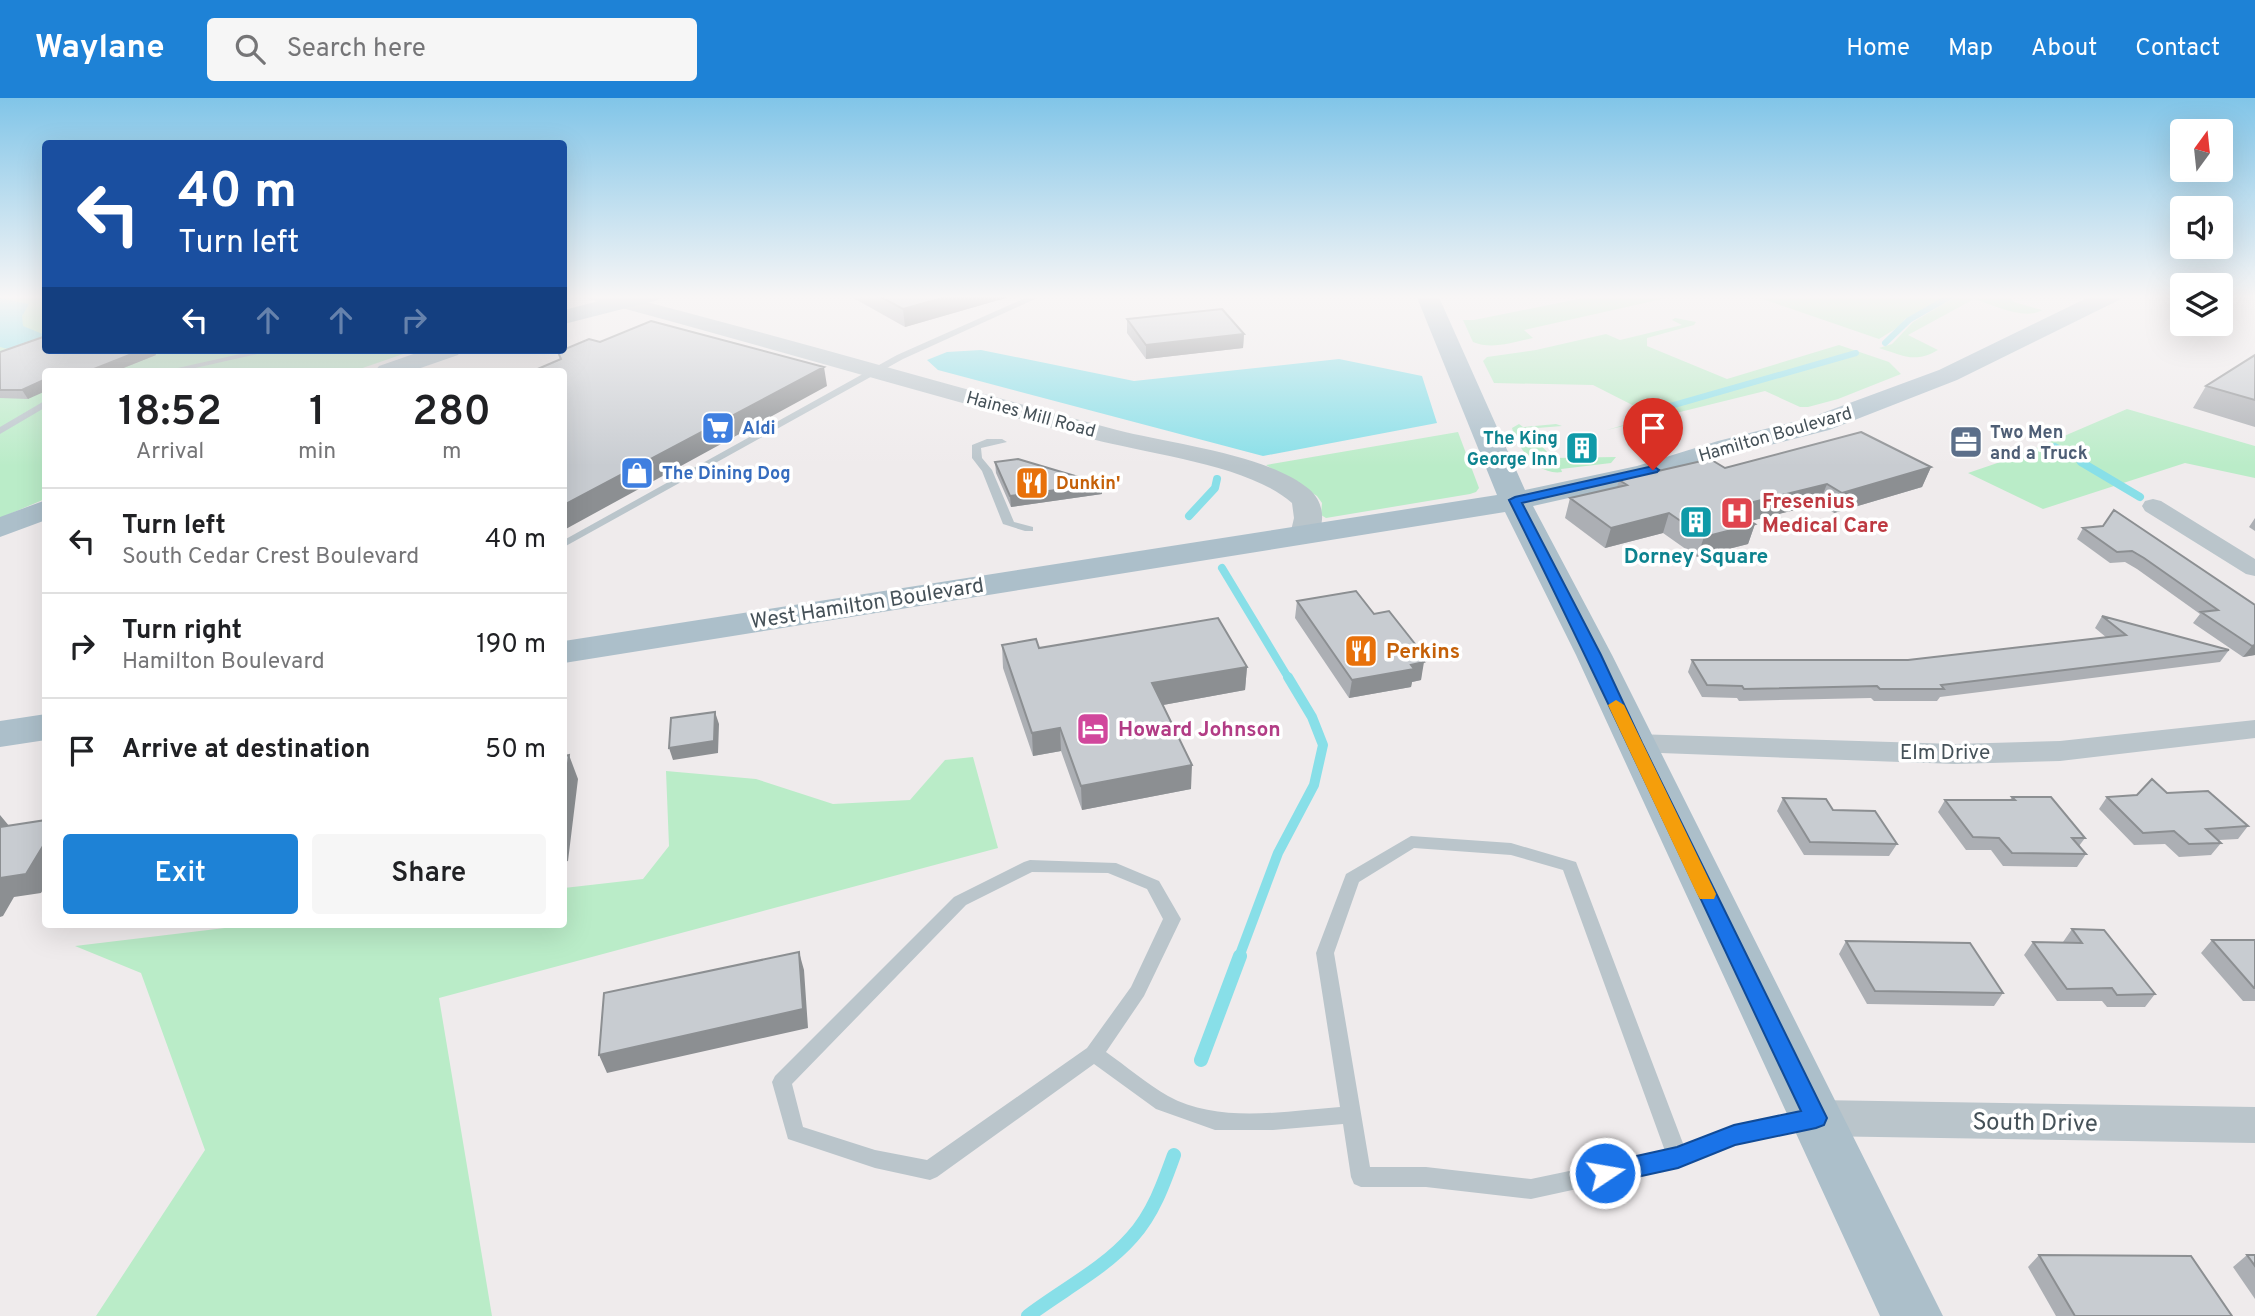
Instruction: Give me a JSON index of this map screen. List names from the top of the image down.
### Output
{
  "streets": {
    "main road": ["Hamilton Boulevard", "West Hamilton Boulevard"],
    "street": ["Haines Mill Road", "Elm Drive", "South Drive"]
  },
  "crossings": [
    ["Haines Mill Road", "Hamilton Boulevard"],
    ["Hamilton Boulevard", "West Hamilton Boulevard"]
  ],
  "places": {
    "supermarket": ["Aldi"],
    "office": ["Two Men and a Truck"],
    "building": ["The King George Inn", "Dorney Square"],
    "shop": ["The Dining Dog"],
    "restaurant": ["Dunkin'", "Perkins"],
    "hospital": ["Fresenius Medical Care"],
    "hotel": ["Howard Johnson"]
  },
  "north": "top",
  "page": {
    "header": "Waylane",
    "search": "Search here",
    "nav": [
      "Home",
      "Map",
      "About",
      "Contact"
    ],
    "turn": ["40 m", "Turn left"],
    "eta": [
      "18:52",
      "Arrival",
      "1",
      "min",
      "280",
      "m"
    ],
    "list": [
      {
        "name": "Turn left",
        "note": "South Cedar Crest Boulevard",
        "value": "40 m"
      },
      {
        "name": "Turn right",
        "note": "Hamilton Boulevard",
        "value": "190 m"
      },
      {
        "name": "Arrive at destination",
        "value": "50 m"
      }
    ],
    "buttons": ["Exit", "Share"]
  }
}
